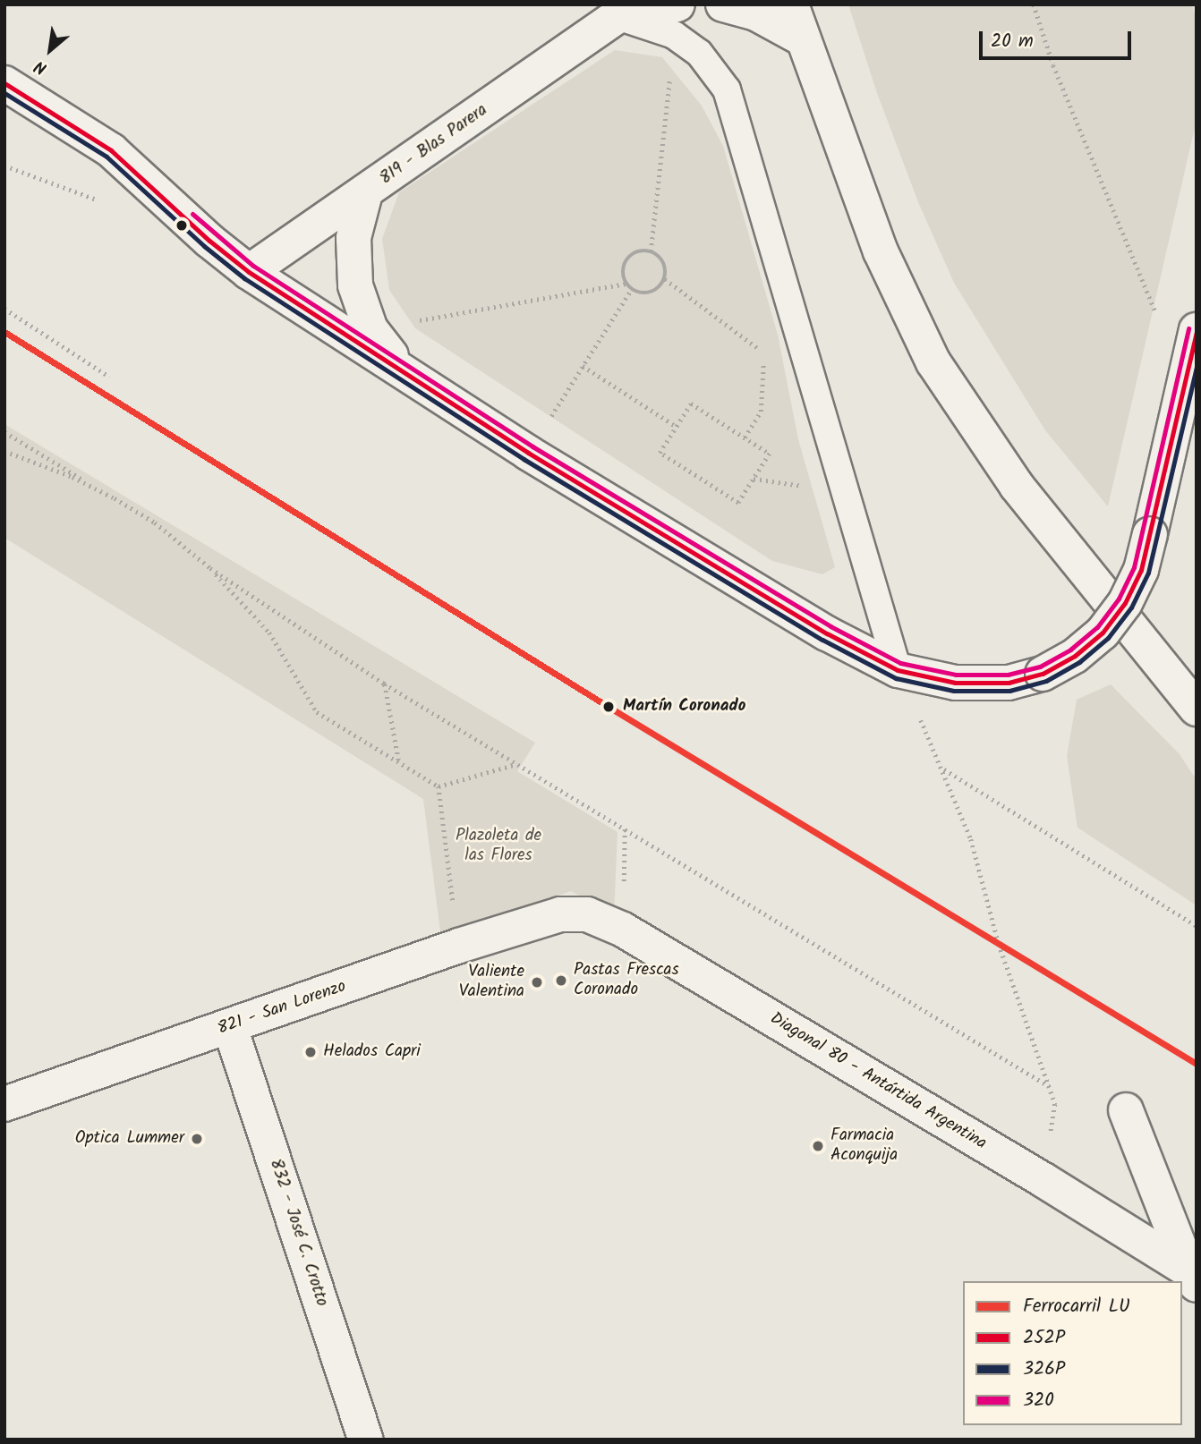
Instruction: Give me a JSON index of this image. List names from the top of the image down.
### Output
{
  "streets": {
    "street": [
      "819 - Blas Parera",
      "821 - San Lorenzo",
      "Diagonal 80 - Antártida Argentina",
      "832 - José C. Crotto"
    ]
  },
  "crossings": [
    ["821 - San Lorenzo", "Diagonal 80 - Antártida Argentina"],
    ["821 - San Lorenzo", "832 - José C. Crotto"]
  ],
  "parks": ["Plazoleta de las Flores"],
  "places": [
    "Martín Coronado",
    "Pastas Frescas Coronado",
    "Valiente Valentina",
    "Helados Capri",
    "Optica Lummer",
    "Farmacia Aconquija"
  ],
  "lines": [
    "transit line 252P",
    "transit line 326P",
    "transit line 320",
    "rail line LU"
  ],
  "legend": [
    "Ferrocarril LU",
    "252P",
    "326P",
    "320"
  ],
  "scale_bar": "20 m",
  "north": "bottom left"
}
